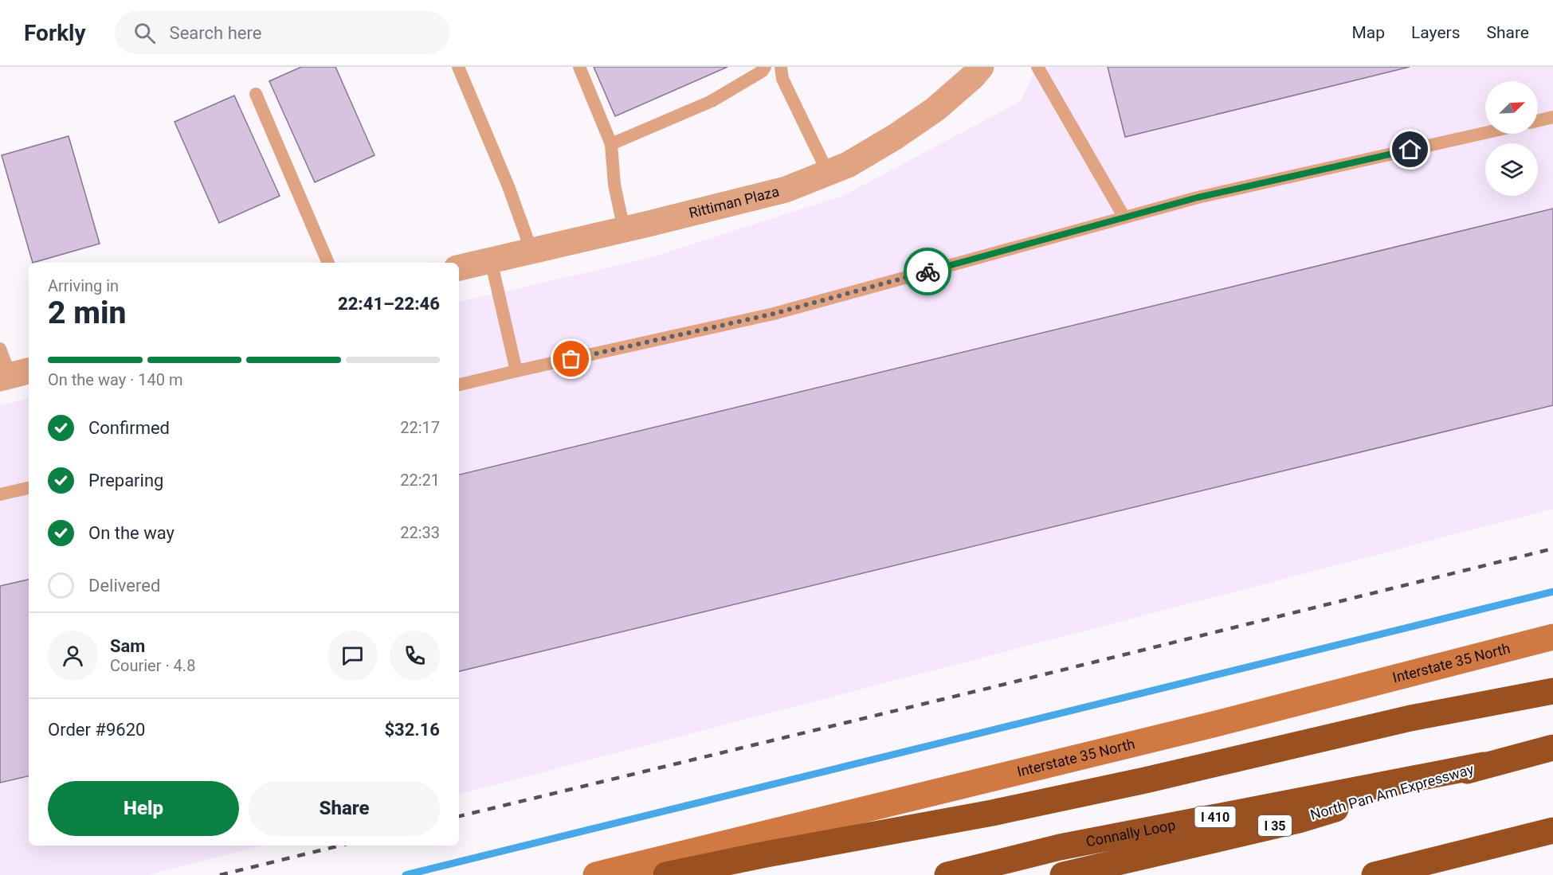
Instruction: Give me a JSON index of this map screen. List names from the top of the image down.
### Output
{
  "streets": {
    "highway": [
      "North Pan Am Expressway",
      "I 410",
      "I 35",
      "Connally Loop"
    ],
    "main road": ["Interstate 35 North"],
    "street": ["Rittiman Plaza"]
  },
  "crossings": [
    ["North Pan Am Expressway", "Connally Loop"]
  ],
  "north": "top right",
  "page": {
    "header": "Forkly",
    "search": "Search here",
    "nav": ["Map", "Layers", "Share"],
    "heading": ["2 min", "Arriving in", "22:41–22:46"],
    "panel": [
      "Sam",
      "Courier · 4.8",
      "Order #9620",
      "$32.16"
    ],
    "bar": "On the way · 140 m",
    "list": [
      ["Confirmed", "22:17"],
      ["Preparing", "22:21"],
      ["On the way", "22:33"],
      "Delivered"
    ],
    "buttons": ["Help", "Share"]
  }
}
